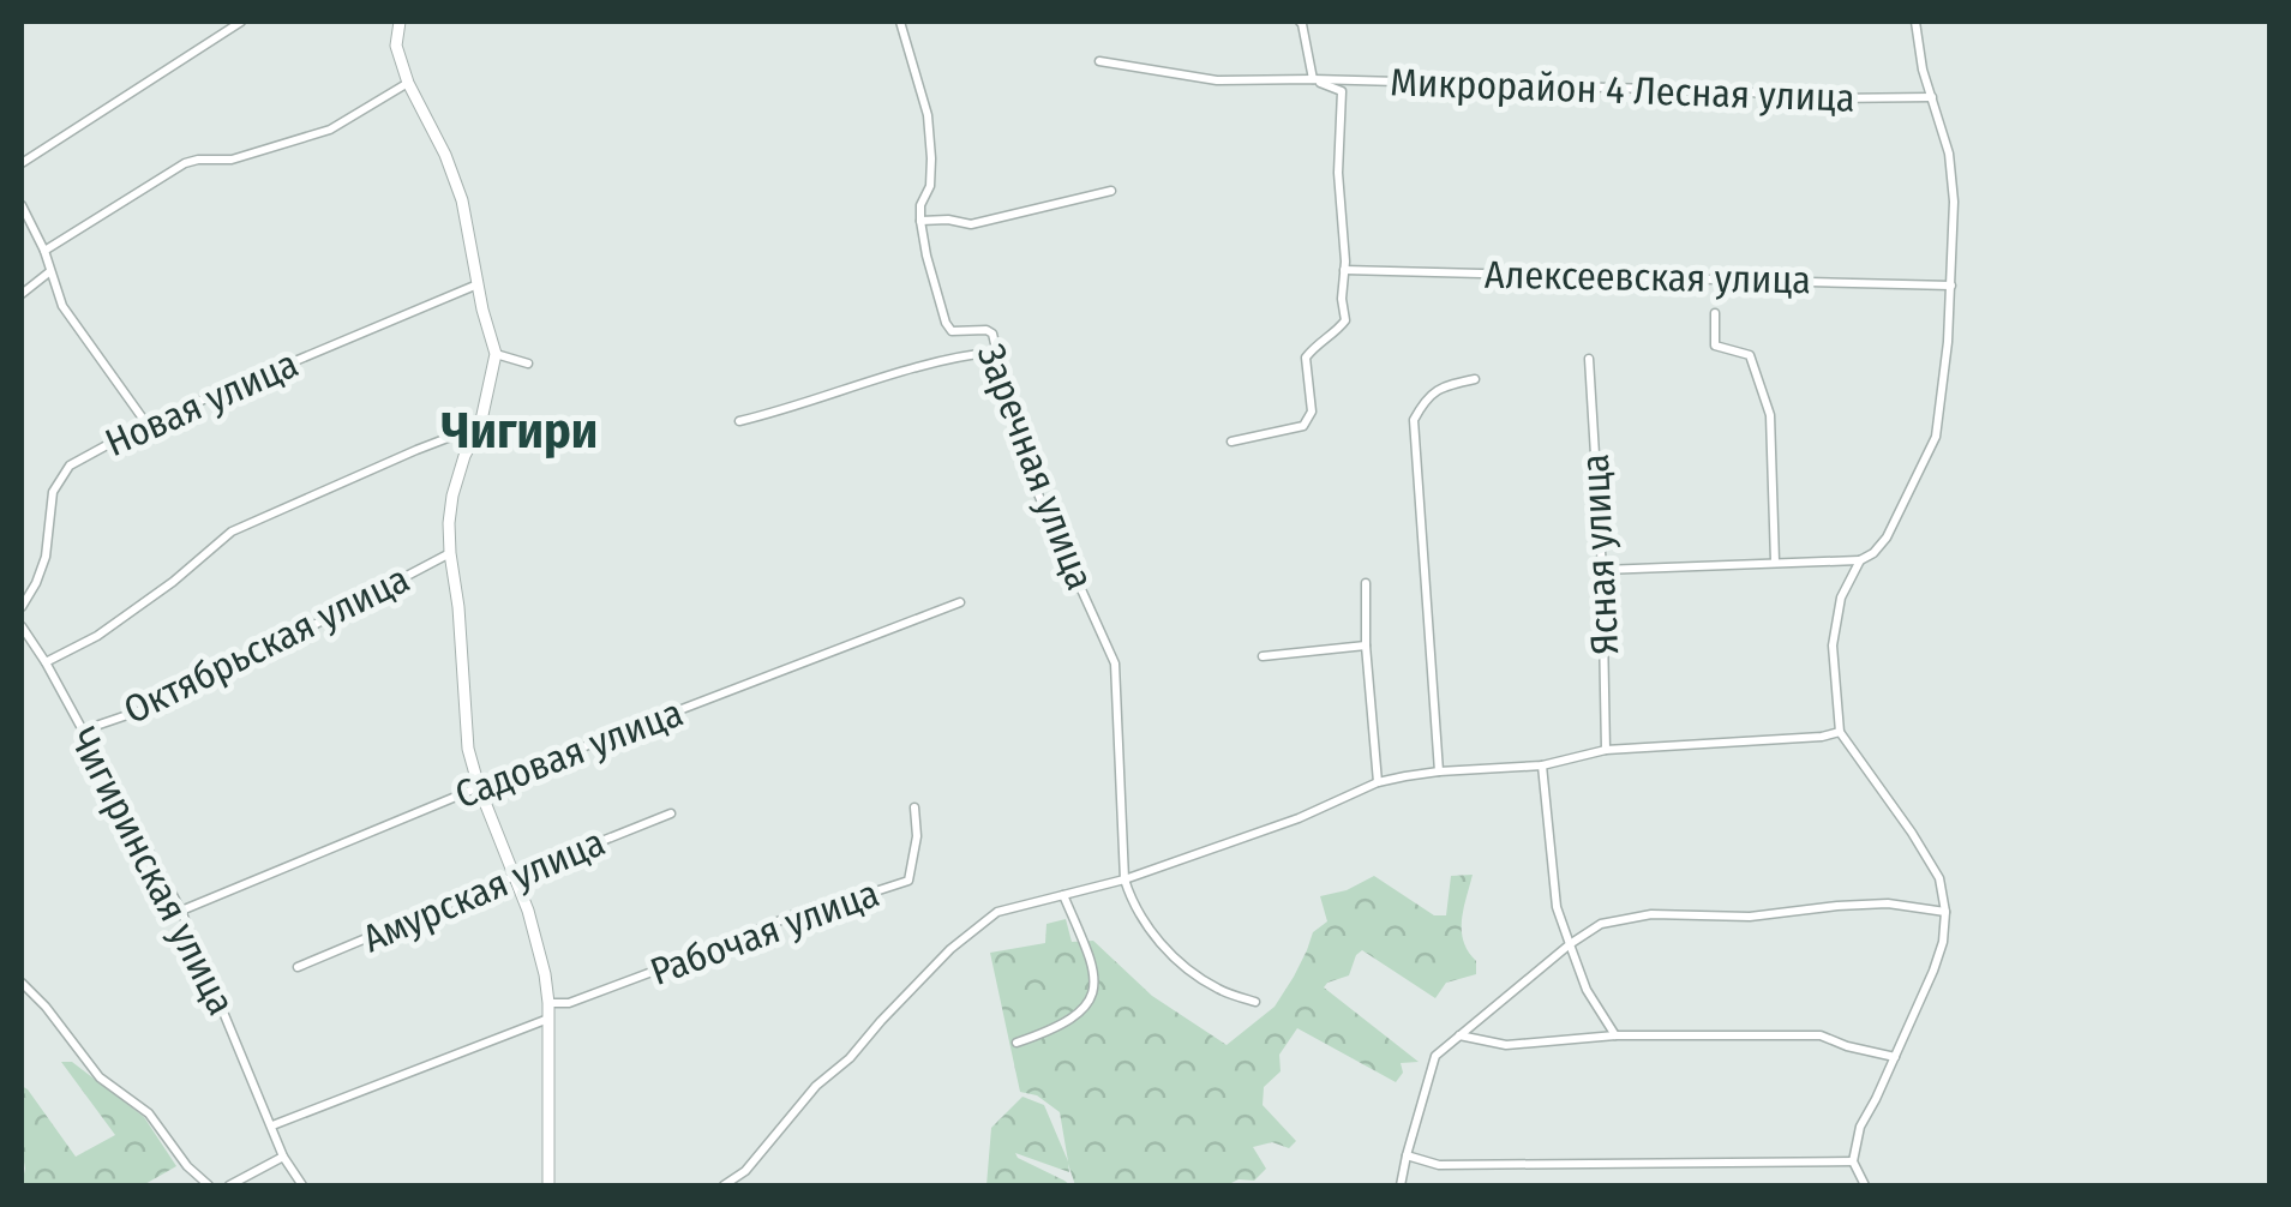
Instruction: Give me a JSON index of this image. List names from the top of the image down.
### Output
{
  "streets": {
    "street": [
      "Микрорайон 4 Лесная улица",
      "Алексеевская улица",
      "Новая улица",
      "Заречная улица",
      "Ясная улица",
      "Октябрьская улица",
      "Садовая улица",
      "Чигиринская улица",
      "Амурская улица",
      "Рабочая улица"
    ]
  },
  "crossings": [
    ["Октябрьская улица", "Чигиринская улица"],
    ["Садовая улица", "Чигиринская улица"]
  ],
  "districts": ["Чигири"]
}
